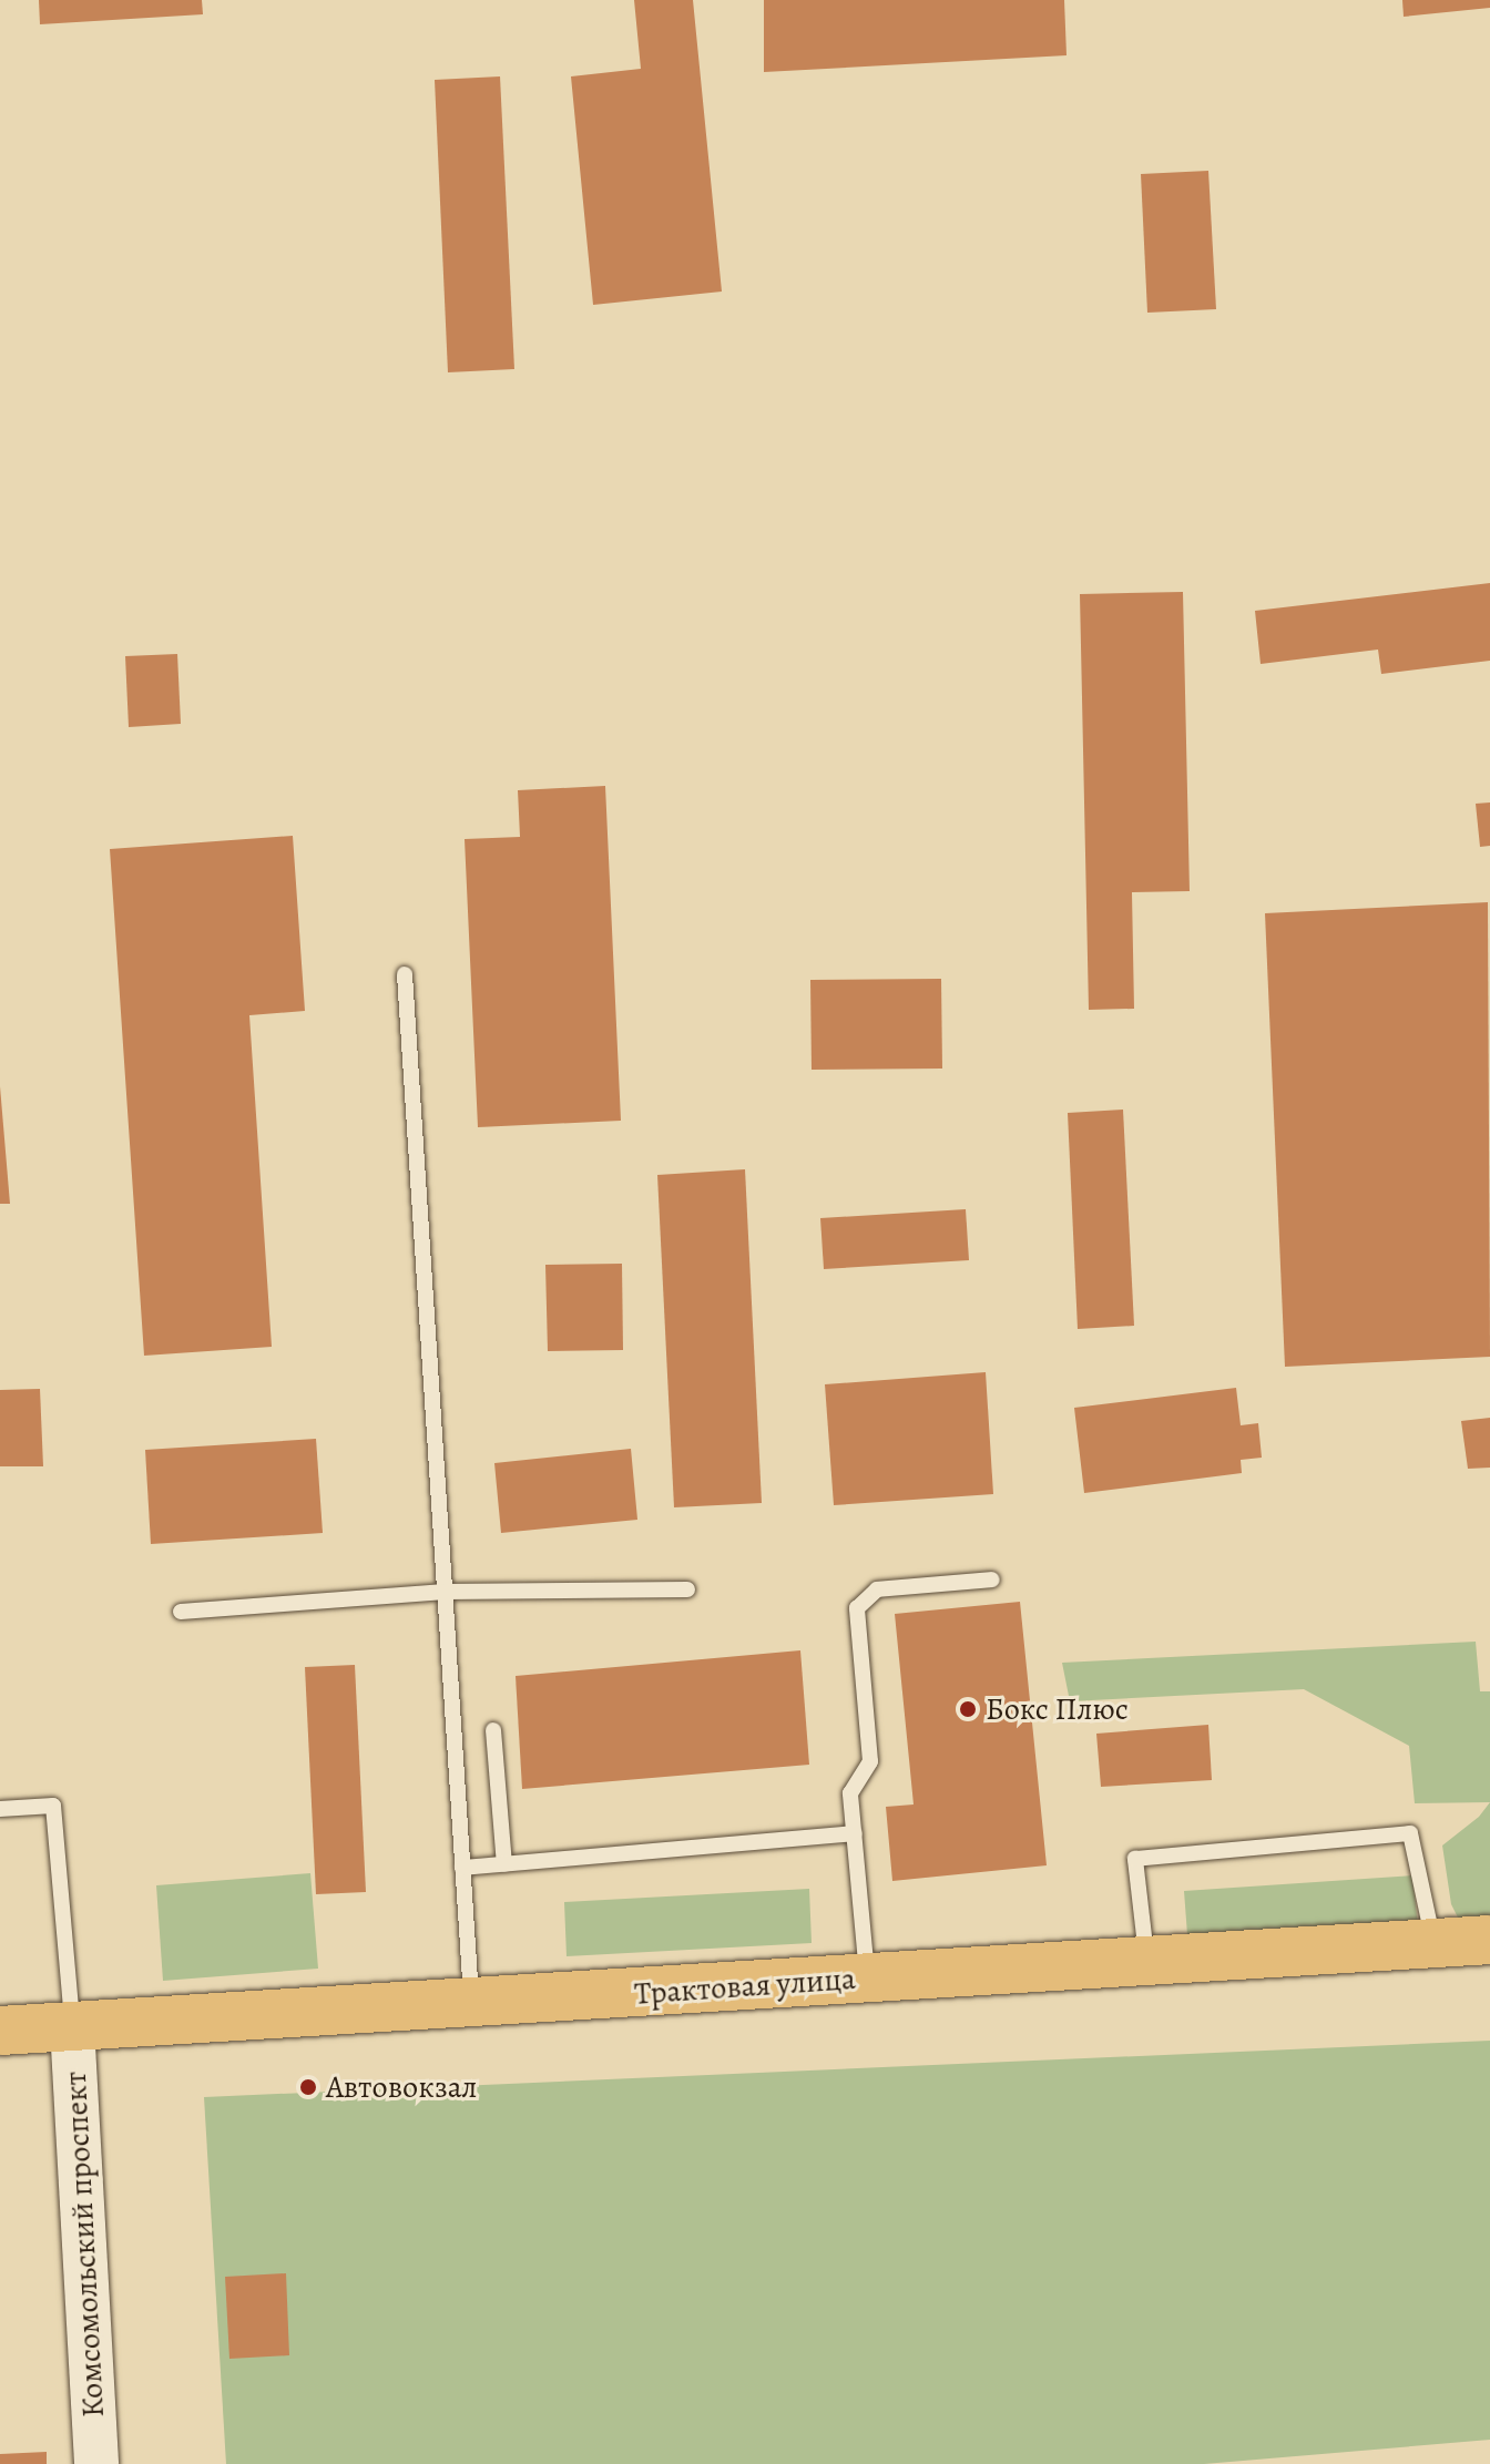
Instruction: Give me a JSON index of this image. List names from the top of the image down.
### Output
{
  "streets": {
    "main road": ["Трактовая улица", "Комсомольский проспект"]
  },
  "crossings": [
    ["Трактовая улица", "Комсомольский проспект"]
  ],
  "places": ["Бокс Плюс", "Автовокзал"]
}
